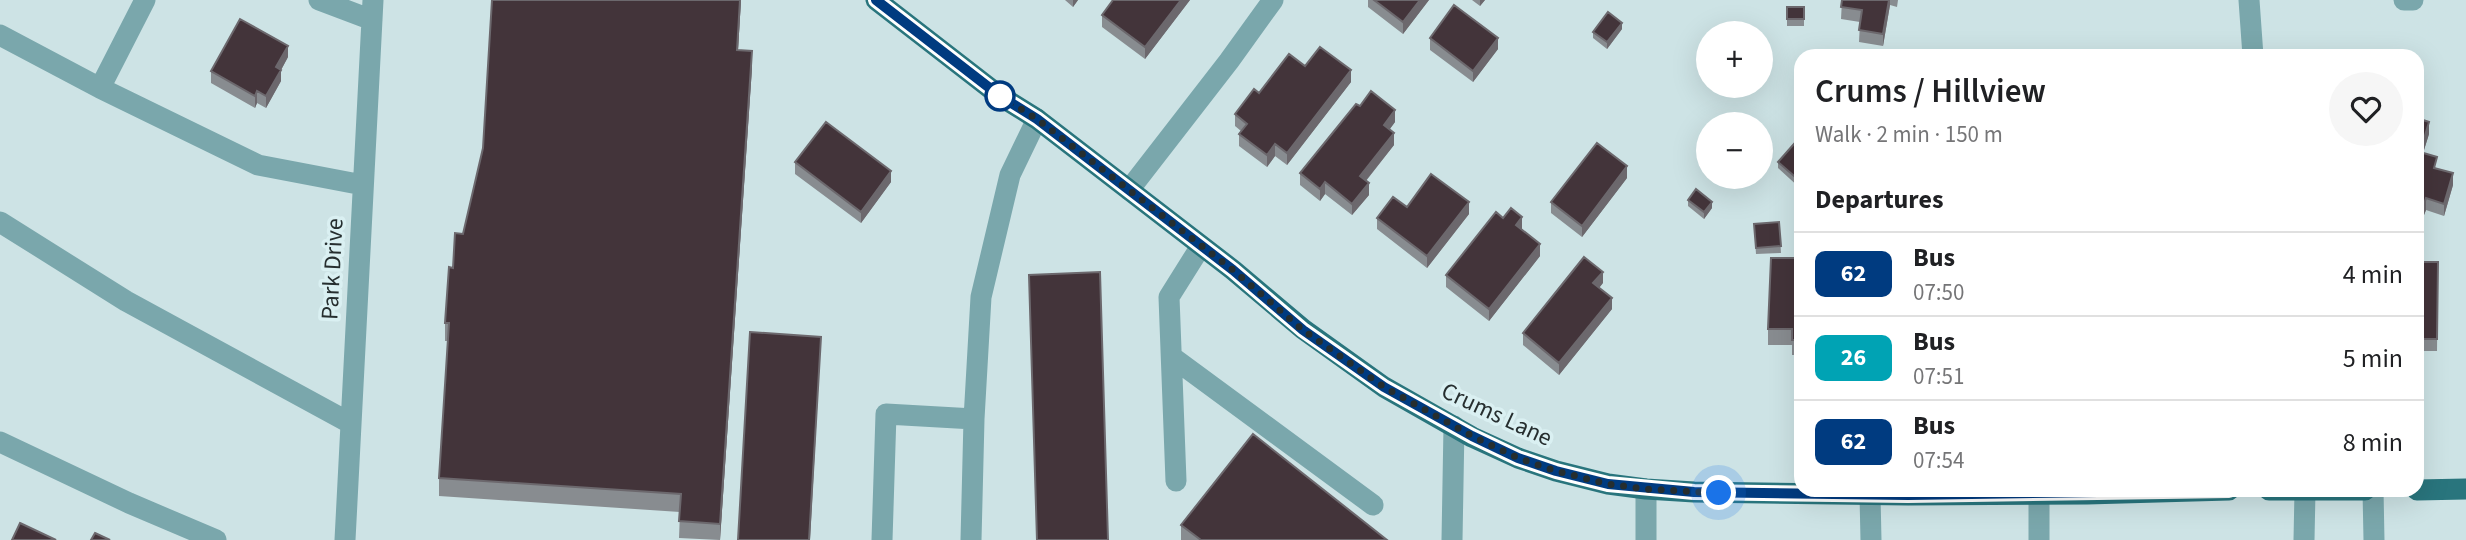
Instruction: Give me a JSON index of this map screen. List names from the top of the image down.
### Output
{
  "streets": {
    "main road": ["Crums Lane"],
    "street": ["Park Drive"]
  },
  "lines": ["bus line 62"],
  "page": {
    "map_buttons": ["+", "−"],
    "heading": [
      ["Crums / Hillview", "Walk · 2 min · 150 m"],
      "Departures"
    ],
    "list": [
      {
        "mark": "62",
        "name": "Bus",
        "note": "07:50",
        "value": "4 min"
      },
      {
        "mark": "26",
        "name": "Bus",
        "note": "07:51",
        "value": "5 min"
      },
      {
        "mark": "62",
        "name": "Bus",
        "note": "07:54",
        "value": "8 min"
      }
    ]
  }
}
